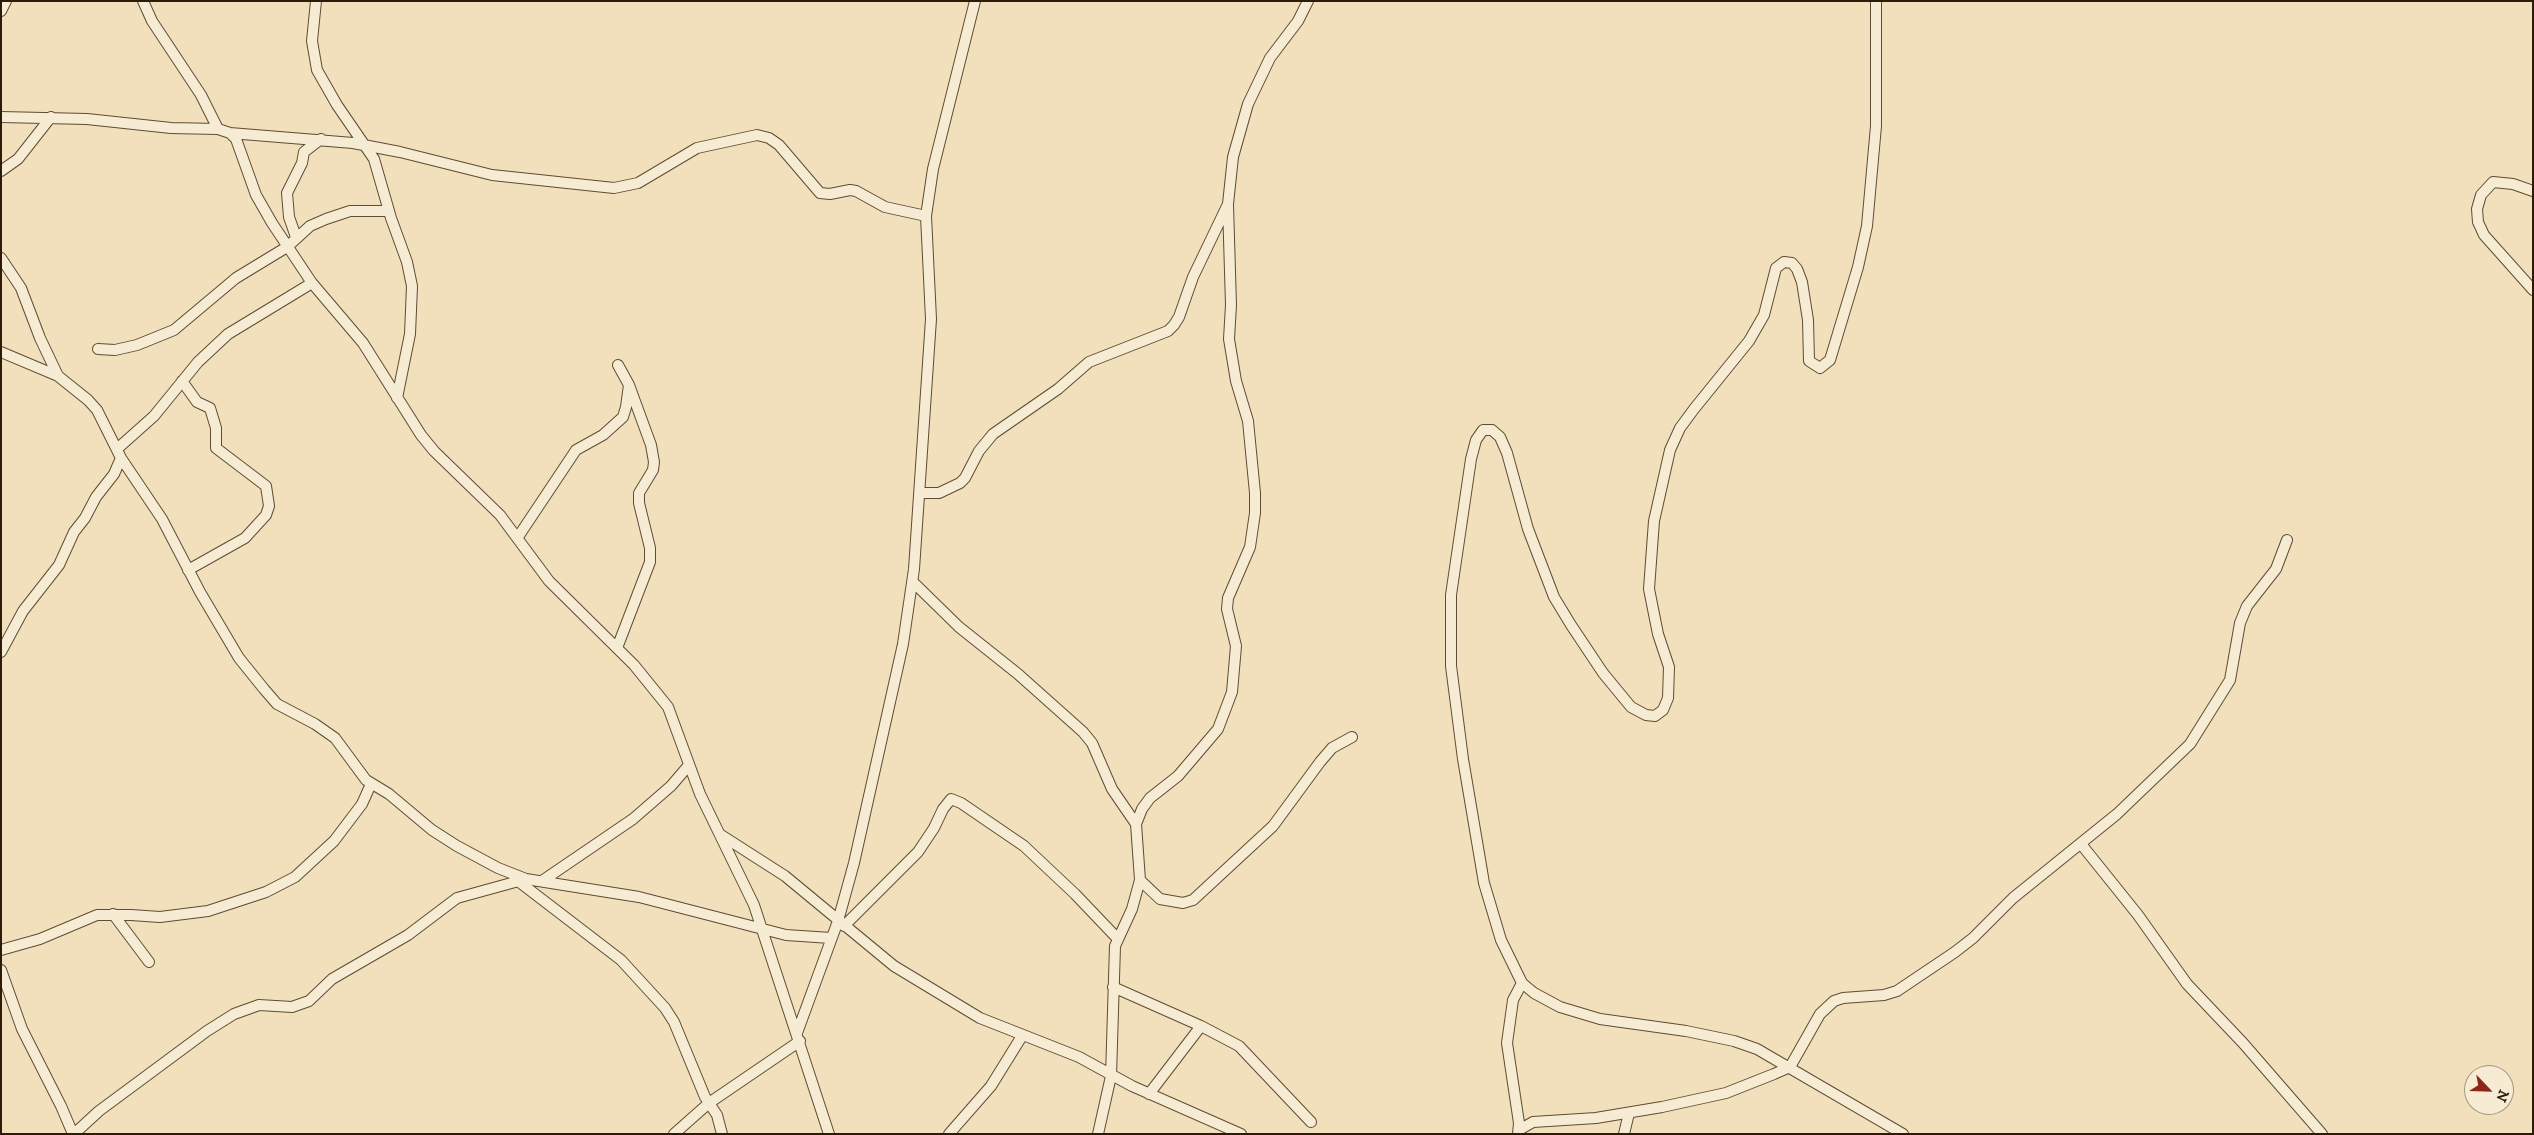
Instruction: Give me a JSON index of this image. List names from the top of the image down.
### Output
{
  "north": "bottom right"
}
